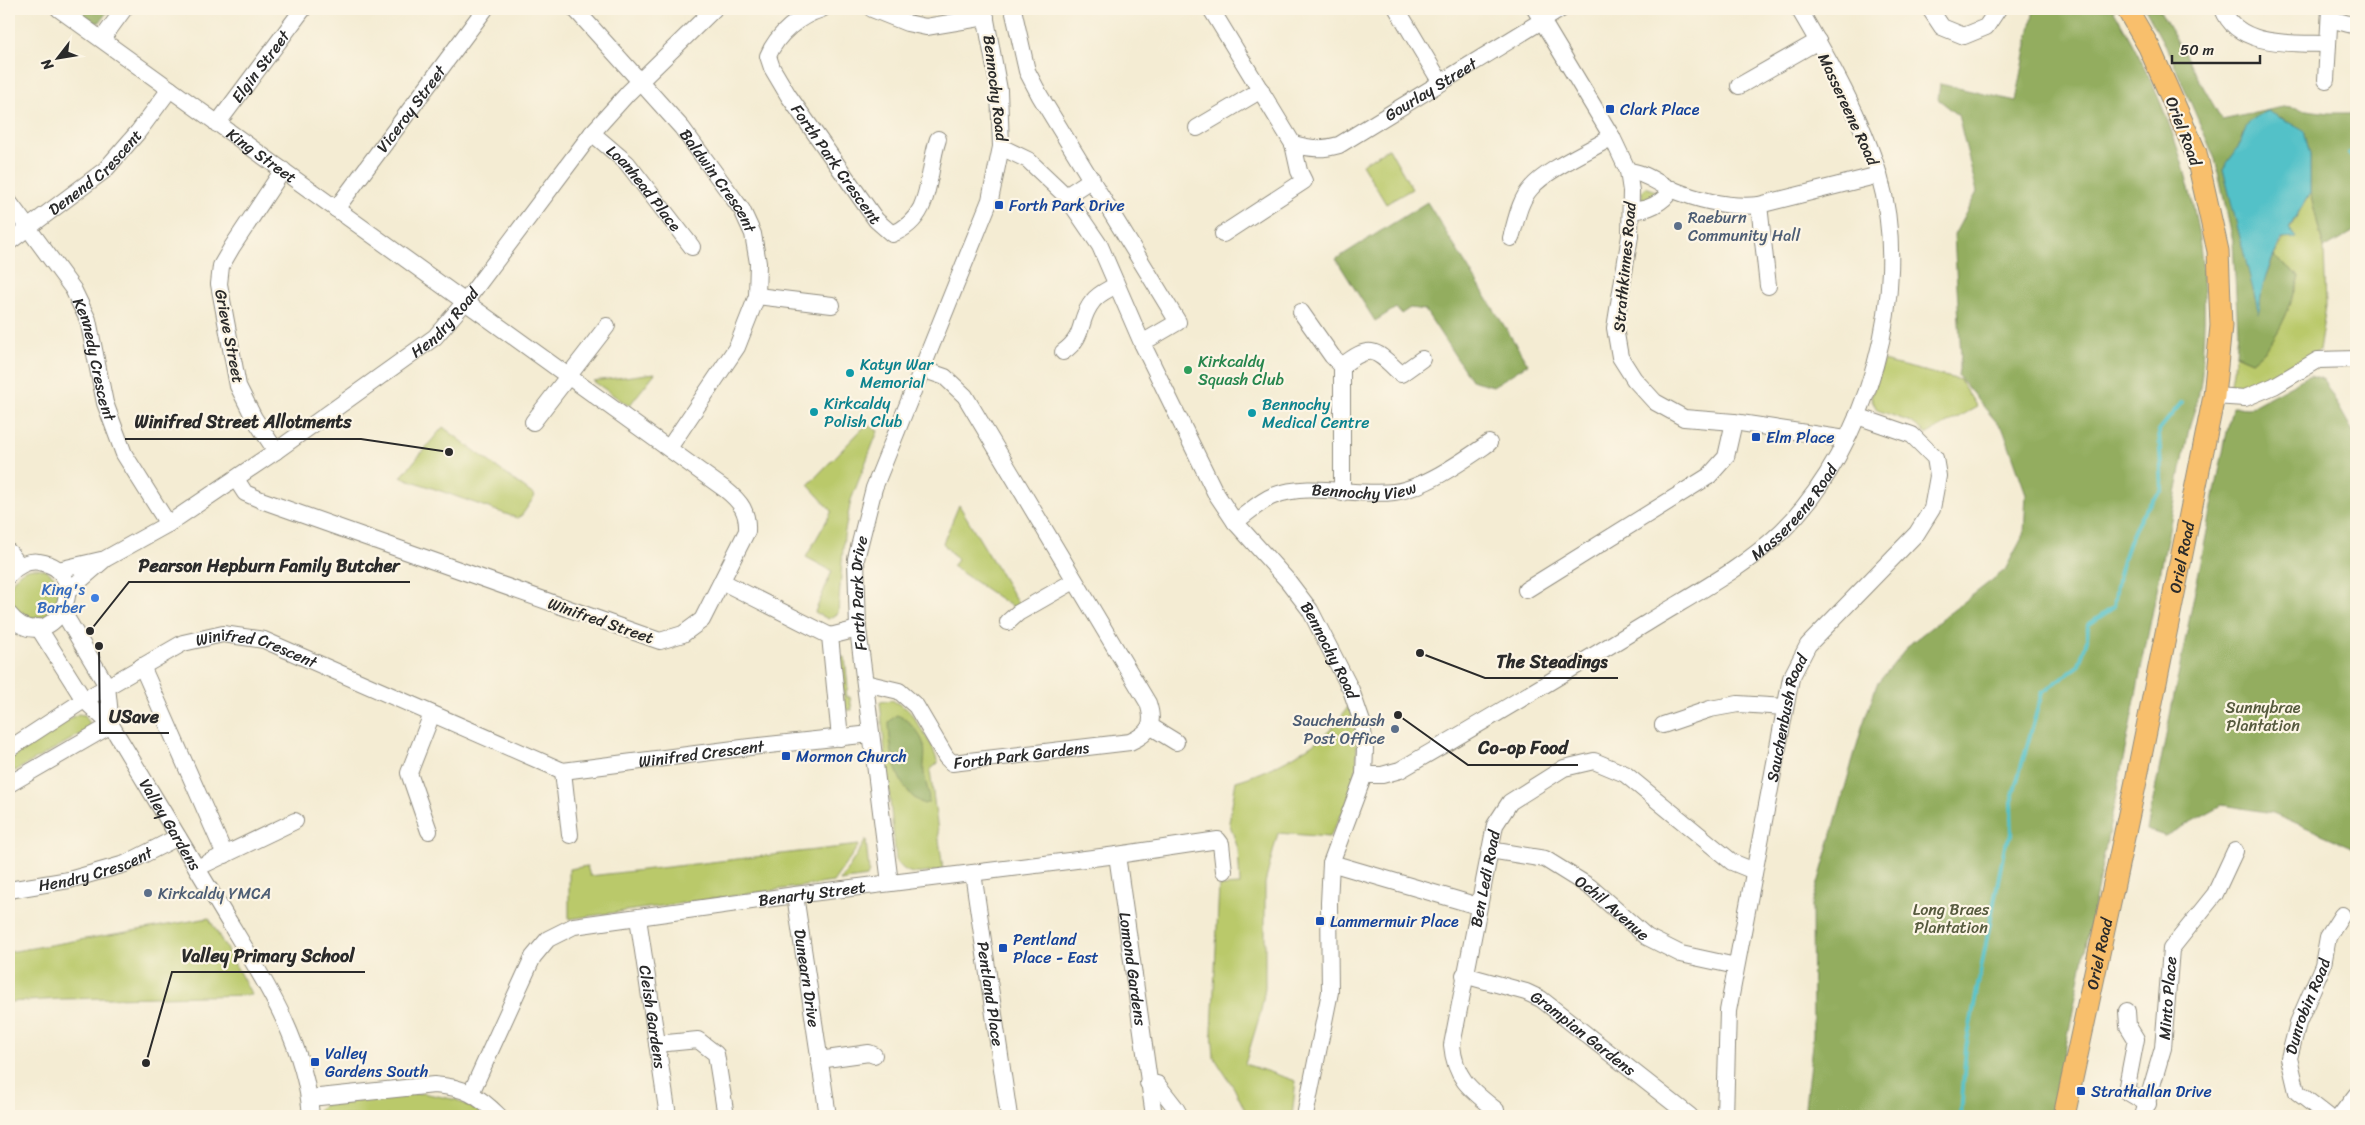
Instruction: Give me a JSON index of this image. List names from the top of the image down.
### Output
{
  "streets": {
    "main road": ["Oriel Road"],
    "street": [
      "Elgin Street",
      "Bennochy Road",
      "Gourlay Street",
      "Viceroy Street",
      "Massereene Road",
      "King Street",
      "Forth Park Crescent",
      "Denend Crescent",
      "Baldwin Crescent",
      "Loanhead Place",
      "Strathkinnes Road",
      "Hendry Road",
      "Grieve Street",
      "Kennedy Crescent",
      "Bennochy View",
      "Forth Park Drive",
      "Winifred Street",
      "Winifred Crescent",
      "Sauchenbush Road",
      "Forth Park Gardens",
      "Valley Gardens",
      "Hendry Crescent",
      "Ben Ledi Road",
      "Benarty Street",
      "Ochil Avenue",
      "Lomond Gardens",
      "Dunearn Drive",
      "Pentland Place",
      "Minto Place",
      "Dunrobin Road",
      "Cleish Gardens",
      "Grampian Gardens"
    ]
  },
  "crossings": [
    ["Elgin Street", "King Street"],
    ["Bennochy Road", "Massereene Road"],
    ["Bennochy Road", "Bennochy View"],
    ["Bennochy Road", "Forth Park Drive"],
    ["Gourlay Street", "Strathkinnes Road"],
    ["Viceroy Street", "King Street"],
    ["Massereene Road", "Strathkinnes Road"],
    ["Massereene Road", "Sauchenbush Road"],
    ["King Street", "Denend Crescent"],
    ["King Street", "Hendry Road"],
    ["King Street", "Grieve Street"],
    ["King Street", "Winifred Street"],
    ["Denend Crescent", "Kennedy Crescent"],
    ["Baldwin Crescent", "Hendry Road"],
    ["Baldwin Crescent", "Winifred Street"],
    ["Loanhead Place", "Hendry Road"],
    ["Hendry Road", "Grieve Street"],
    ["Hendry Road", "Kennedy Crescent"],
    ["Hendry Road", "Winifred Street"],
    ["Forth Park Drive", "Winifred Crescent"],
    ["Forth Park Drive", "Forth Park Gardens"],
    ["Forth Park Drive", "Benarty Street"],
    ["Winifred Crescent", "Valley Gardens"],
    ["Sauchenbush Road", "Ben Ledi Road"],
    ["Sauchenbush Road", "Ochil Avenue"],
    ["Valley Gardens", "Hendry Crescent"],
    ["Ben Ledi Road", "Ochil Avenue"],
    ["Ben Ledi Road", "Grampian Gardens"],
    ["Benarty Street", "Lomond Gardens"],
    ["Benarty Street", "Dunearn Drive"],
    ["Benarty Street", "Pentland Place"],
    ["Benarty Street", "Cleish Gardens"]
  ],
  "parks": ["Sunnybrae Plantation", "Long Braes Plantation"],
  "places": {
    "transit": [
      "Clark Place",
      "Forth Park Drive",
      "Elm Place",
      "Mormon Church",
      "Lammermuir Place",
      "Pentland Place - East",
      "Valley Gardens South",
      "Strathallan Drive"
    ],
    "other": [
      "Raeburn Community Hall",
      "Kirkcaldy Squash Club",
      "Katyn War Memorial",
      "Kirkcaldy Polish Club",
      "Bennochy Medical Centre",
      "Winifred Street Allotments",
      "King's Barber",
      "Pearson Hepburn Family Butcher",
      "USave",
      "The Steadings",
      "Co-op Food",
      "Sauchenbush Post Office",
      "Kirkcaldy YMCA",
      "Valley Primary School"
    ]
  },
  "scale_bar": "50 m",
  "north": "bottom left"
}
